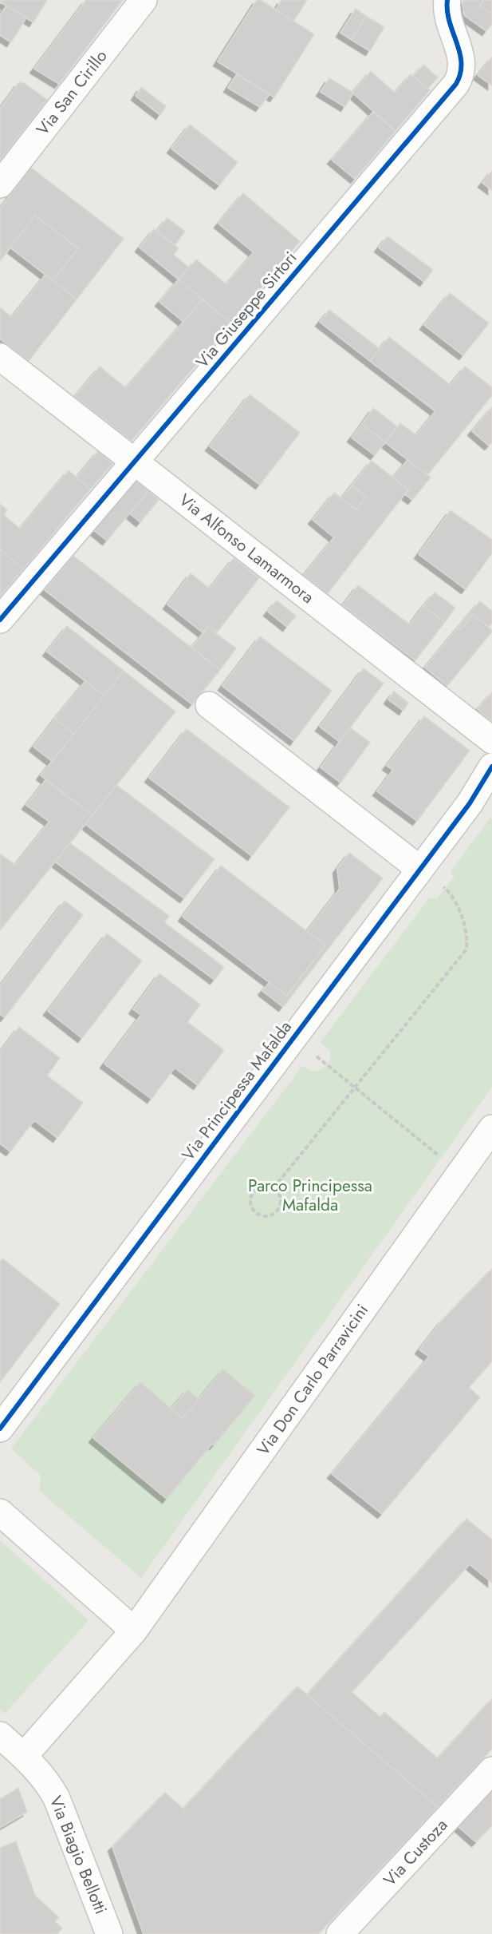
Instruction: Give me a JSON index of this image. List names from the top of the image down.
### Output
{
  "streets": {
    "street": [
      "Via San Cirillo",
      "Via Giuseppe Sirtori",
      "Via Alfonso Lamarmora",
      "Via Principessa Mafalda",
      "Via Don Carlo Parravicini",
      "Via Custoza",
      "Via Biagio Bellotti"
    ]
  },
  "crossings": [
    ["Via Giuseppe Sirtori", "Via Alfonso Lamarmora"],
    ["Via Don Carlo Parravicini", "Via Biagio Bellotti"]
  ],
  "parks": ["Parco Principessa Mafalda"]
}
